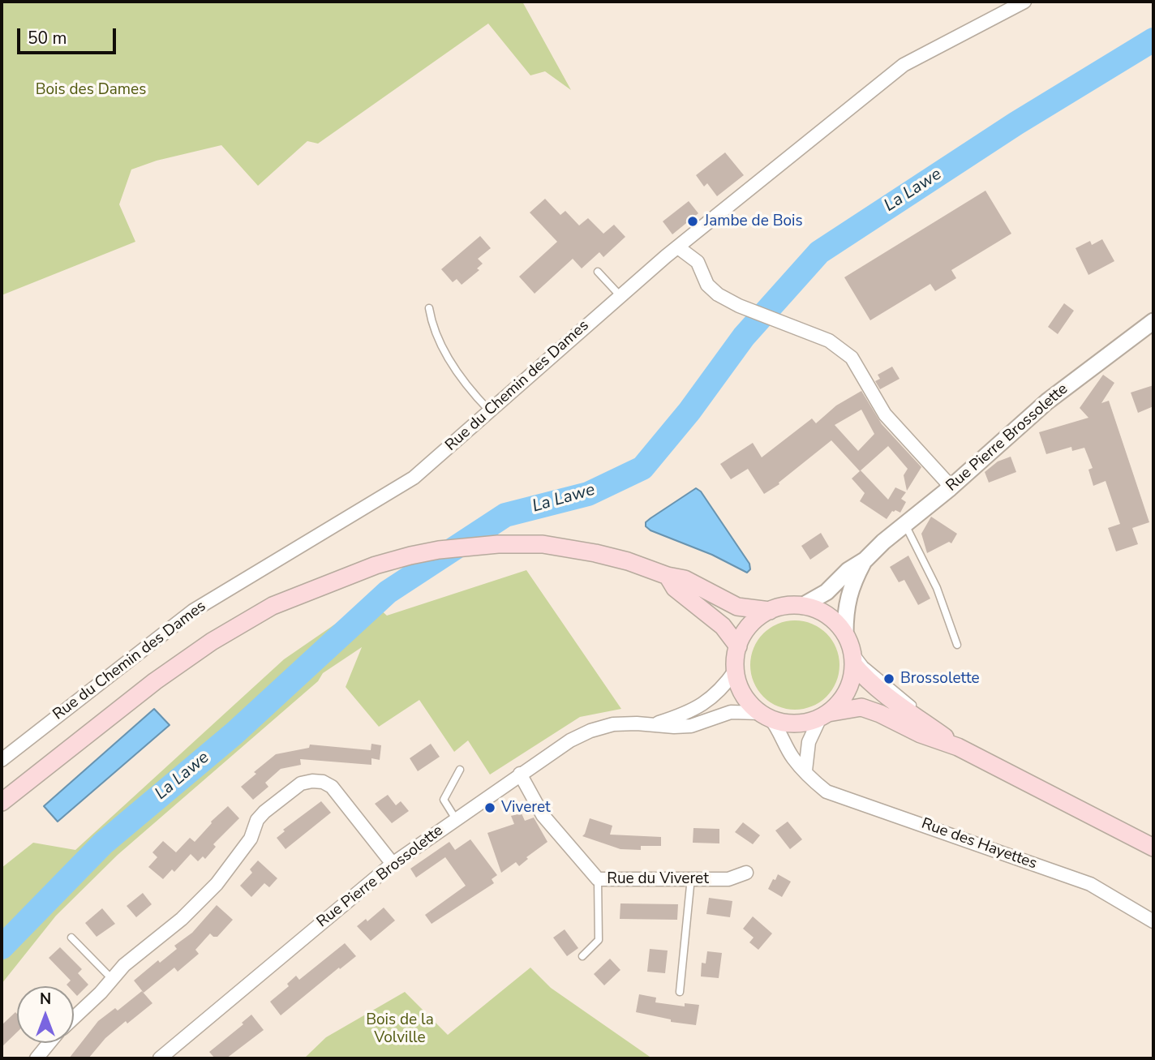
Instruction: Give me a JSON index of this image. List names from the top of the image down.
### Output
{
  "streets": {
    "street": [
      "Rue du Chemin des Dames",
      "Rue Pierre Brossolette",
      "Rue des Hayettes",
      "Rue du Viveret"
    ]
  },
  "crossings": [
    ["Rue Pierre Brossolette", "Rue des Hayettes"],
    ["Rue Pierre Brossolette", "Rue du Viveret"]
  ],
  "water": ["La Lawe"],
  "parks": ["Bois des Dames", "Bois de la Volville"],
  "places": ["Jambe de Bois", "Brossolette", "Viveret"],
  "scale_bar": "50 m",
  "north": "top"
}
